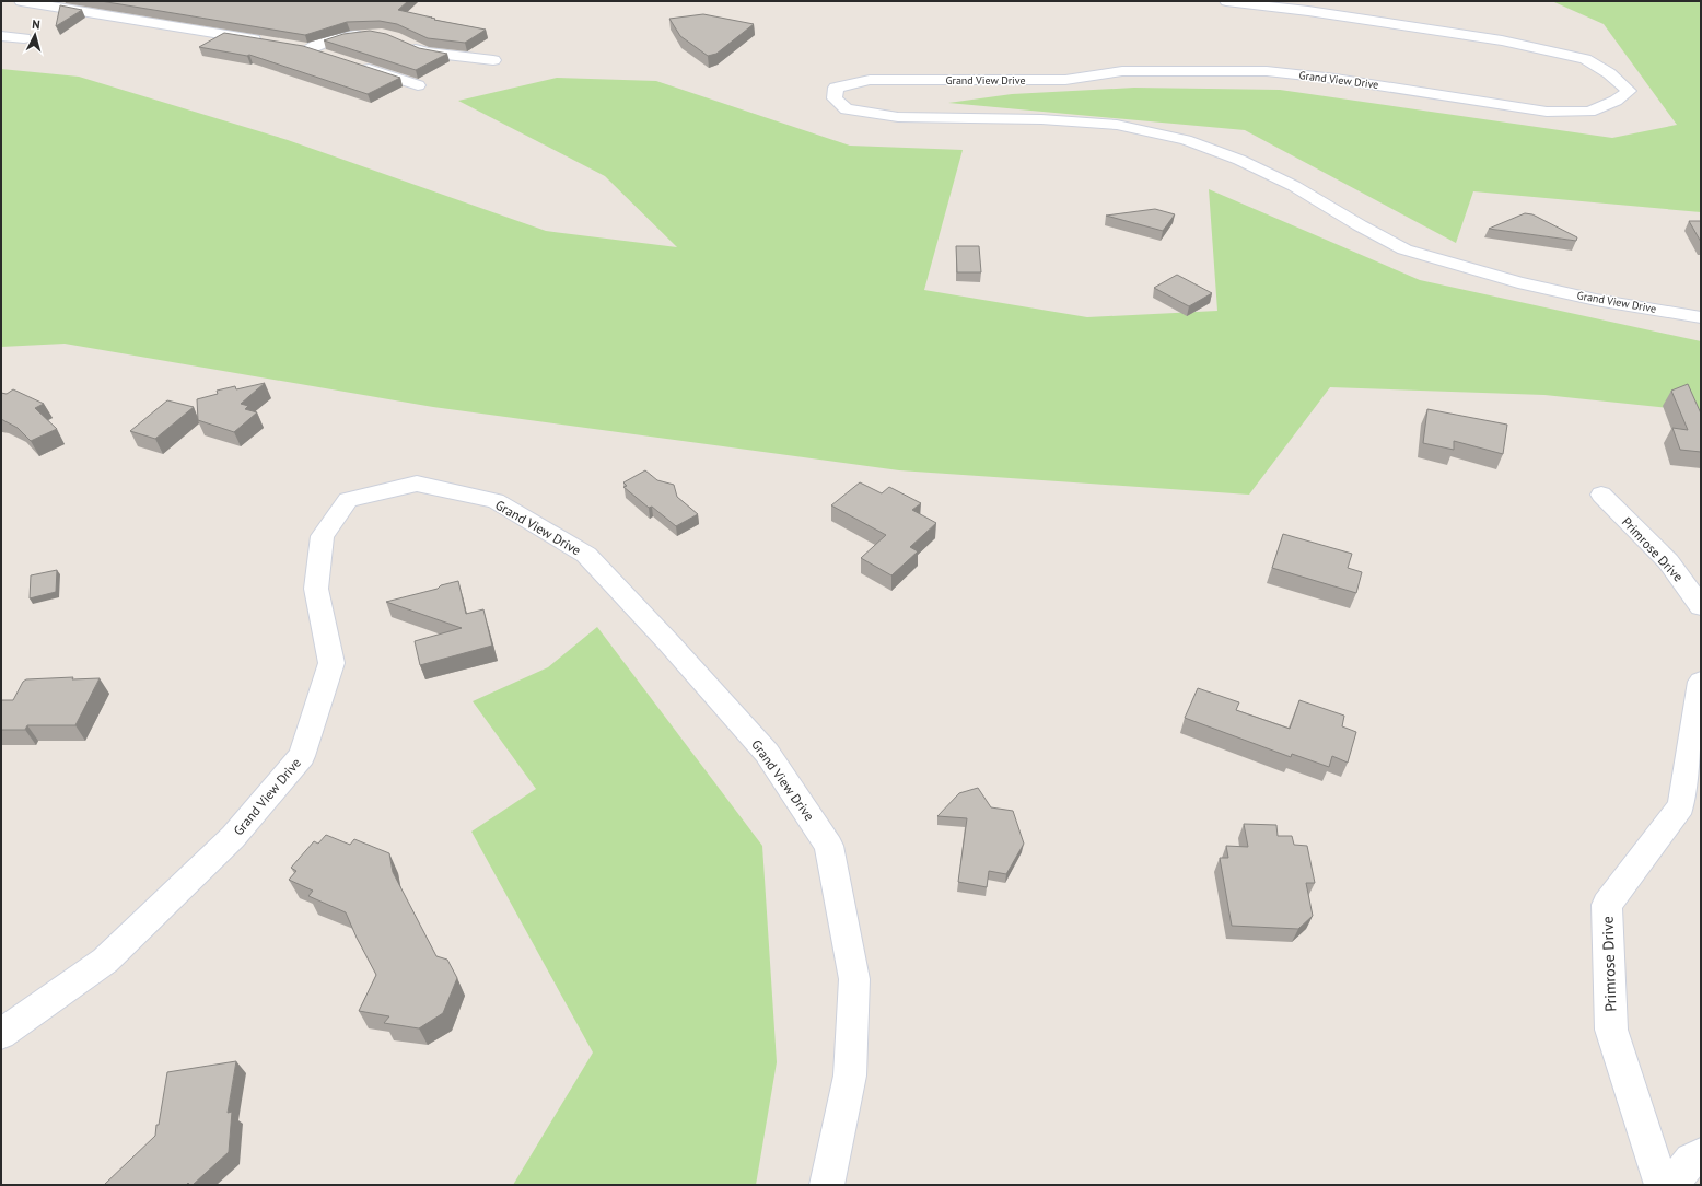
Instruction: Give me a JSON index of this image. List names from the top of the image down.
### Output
{
  "streets": {
    "street": ["Grand View Drive", "Primrose Drive"]
  },
  "north": "top"
}
